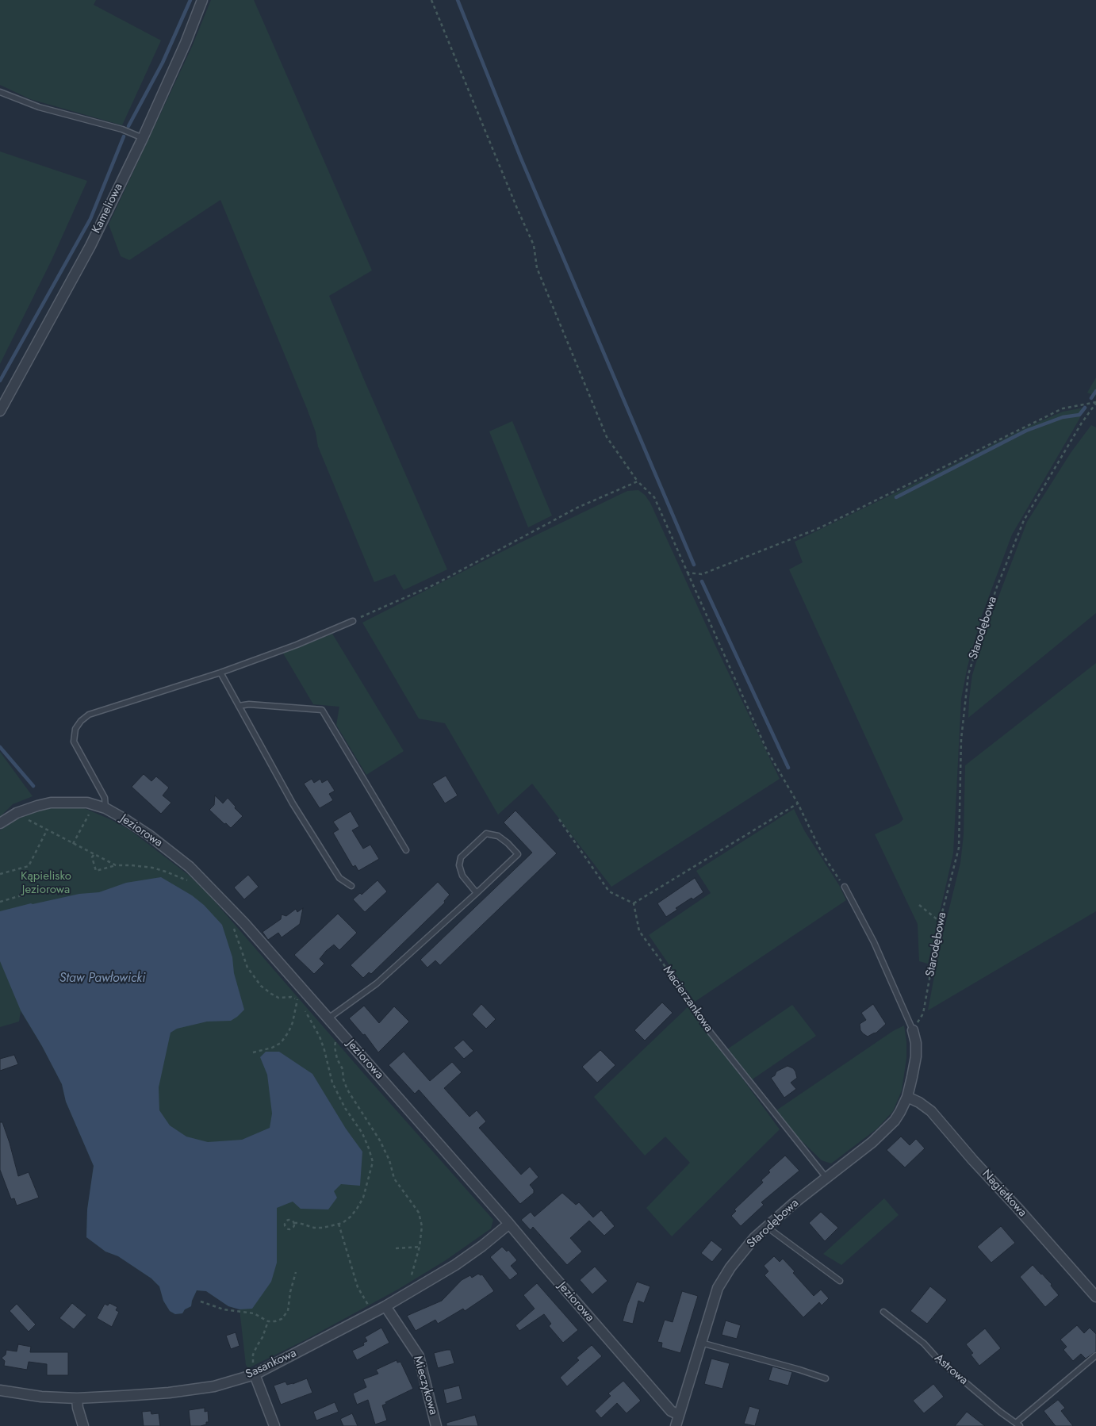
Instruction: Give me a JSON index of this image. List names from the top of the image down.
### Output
{
  "streets": {
    "street": [
      "Kameliowa",
      "Starodębowa",
      "Jeziorowa",
      "Nagietkowa",
      "Sasankowa",
      "Mieczykowa"
    ],
    "lane": ["Macierzankowa", "Astrowa"]
  },
  "crossings": [
    ["Starodębowa", "Jeziorowa"],
    ["Starodębowa", "Macierzankowa"],
    ["Starodębowa", "Nagietkowa"],
    ["Jeziorowa", "Sasankowa"],
    ["Sasankowa", "Mieczykowa"]
  ],
  "water": ["Staw Pawłowicki"],
  "parks": ["Kąpielisko Jeziorowa"]
}
